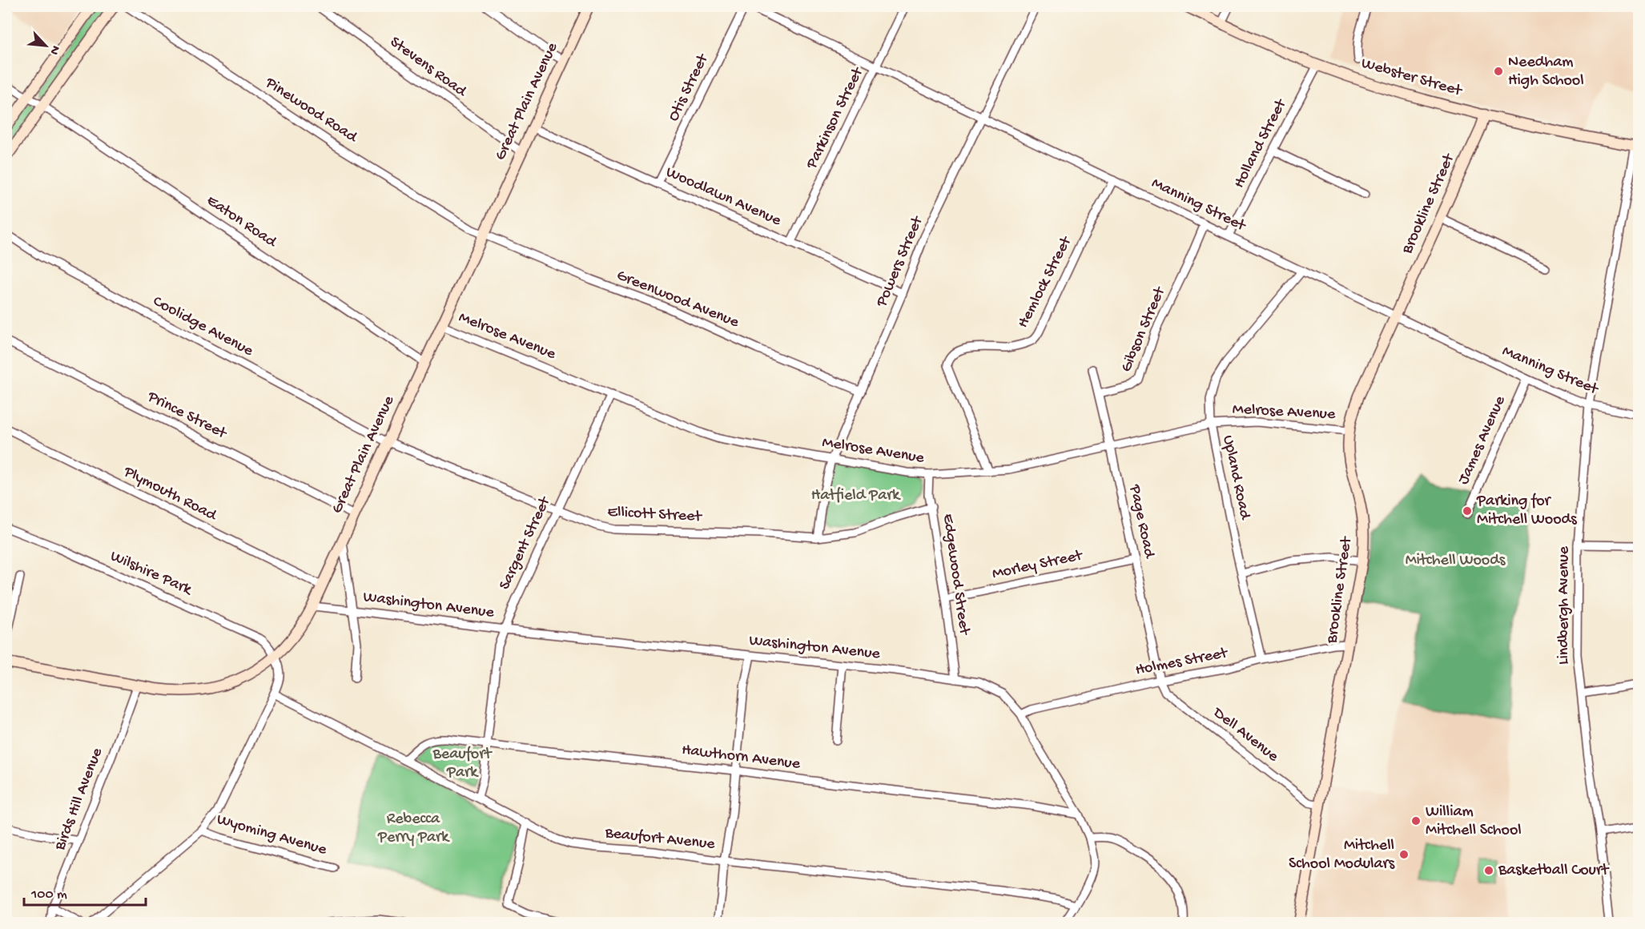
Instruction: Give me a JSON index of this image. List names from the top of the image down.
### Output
{
  "streets": {
    "street": [
      "Stevens Road",
      "Webster Street",
      "Otis Street",
      "Great Plain Avenue",
      "Pinewood Road",
      "Parkinson Street",
      "Holland Street",
      "Woodlawn Avenue",
      "Brookline Street",
      "Manning Street",
      "Eaton Road",
      "Powers Street",
      "Hemlock Street",
      "Greenwood Avenue",
      "Coolidge Avenue",
      "Gibson Street",
      "Melrose Avenue",
      "Prince Street",
      "James Avenue",
      "Upland Road",
      "Plymouth Road",
      "Ellicott Street",
      "Page Road",
      "Sargent Street",
      "Morley Street",
      "Wilshire Park",
      "Edgewood Street",
      "Washington Avenue",
      "Lindbergh Avenue",
      "Holmes Street",
      "Dell Avenue",
      "Hawthorn Avenue",
      "Birds Hill Avenue",
      "Wyoming Avenue",
      "Beaufort Avenue"
    ]
  },
  "crossings": [
    ["Stevens Road", "Great Plain Avenue"],
    ["Webster Street", "Holland Street"],
    ["Webster Street", "Brookline Street"],
    ["Webster Street", "Lindbergh Avenue"],
    ["Otis Street", "Woodlawn Avenue"],
    ["Great Plain Avenue", "Pinewood Road"],
    ["Great Plain Avenue", "Woodlawn Avenue"],
    ["Great Plain Avenue", "Eaton Road"],
    ["Great Plain Avenue", "Greenwood Avenue"],
    ["Great Plain Avenue", "Coolidge Avenue"],
    ["Great Plain Avenue", "Melrose Avenue"],
    ["Great Plain Avenue", "Prince Street"],
    ["Great Plain Avenue", "Plymouth Road"],
    ["Great Plain Avenue", "Ellicott Street"],
    ["Great Plain Avenue", "Wilshire Park"],
    ["Great Plain Avenue", "Washington Avenue"],
    ["Great Plain Avenue", "Birds Hill Avenue"],
    ["Pinewood Road", "Greenwood Avenue"],
    ["Parkinson Street", "Woodlawn Avenue"],
    ["Parkinson Street", "Manning Street"],
    ["Holland Street", "Manning Street"],
    ["Woodlawn Avenue", "Powers Street"],
    ["Brookline Street", "Manning Street"],
    ["Brookline Street", "Melrose Avenue"],
    ["Brookline Street", "Holmes Street"],
    ["Brookline Street", "Dell Avenue"],
    ["Manning Street", "Powers Street"],
    ["Manning Street", "Hemlock Street"],
    ["Manning Street", "Gibson Street"],
    ["Manning Street", "James Avenue"],
    ["Manning Street", "Upland Road"],
    ["Manning Street", "Lindbergh Avenue"],
    ["Powers Street", "Greenwood Avenue"],
    ["Powers Street", "Melrose Avenue"],
    ["Powers Street", "Ellicott Street"],
    ["Hemlock Street", "Melrose Avenue"],
    ["Coolidge Avenue", "Ellicott Street"],
    ["Gibson Street", "Page Road"],
    ["Melrose Avenue", "Upland Road"],
    ["Melrose Avenue", "Page Road"],
    ["Melrose Avenue", "Sargent Street"],
    ["Melrose Avenue", "Edgewood Street"],
    ["Upland Road", "Holmes Street"],
    ["Ellicott Street", "Sargent Street"],
    ["Ellicott Street", "Edgewood Street"],
    ["Page Road", "Morley Street"],
    ["Page Road", "Holmes Street"],
    ["Page Road", "Dell Avenue"],
    ["Sargent Street", "Washington Avenue"],
    ["Sargent Street", "Hawthorn Avenue"],
    ["Sargent Street", "Beaufort Avenue"],
    ["Morley Street", "Edgewood Street"],
    ["Edgewood Street", "Washington Avenue"],
    ["Washington Avenue", "Holmes Street"],
    ["Washington Avenue", "Hawthorn Avenue"],
    ["Washington Avenue", "Beaufort Avenue"],
    ["Holmes Street", "Dell Avenue"],
    ["Hawthorn Avenue", "Beaufort Avenue"]
  ],
  "parks": [
    "Hatfield Park",
    "Mitchell Woods",
    "Beaufort Park",
    "Rebecca Perry Park"
  ],
  "places": [
    "Needham High School",
    "Parking for Mitchell Woods",
    "William Mitchell School",
    "Mitchell School Modulars",
    "Basketball Court"
  ],
  "scale_bar": "100 m",
  "north": "bottom right"
}
